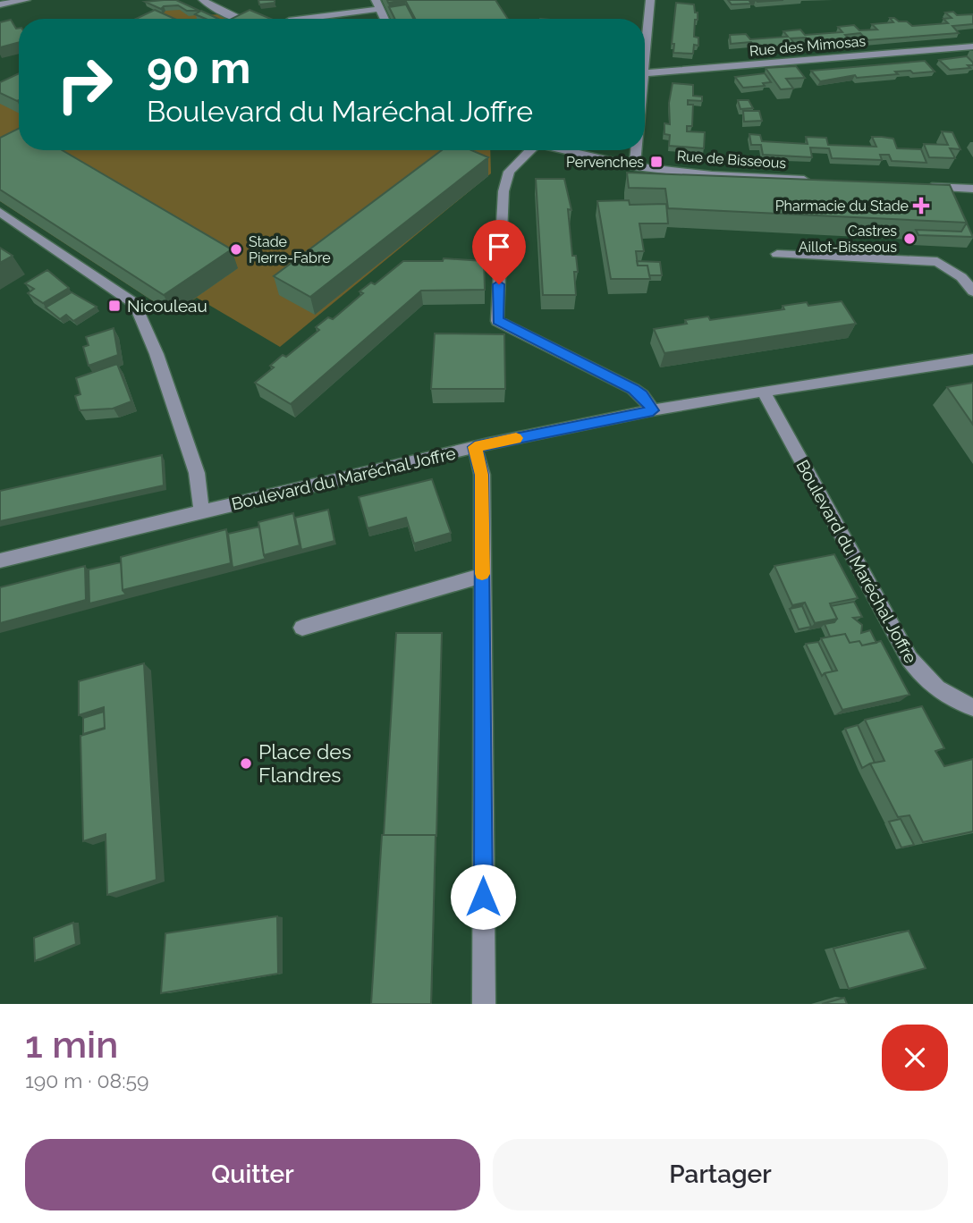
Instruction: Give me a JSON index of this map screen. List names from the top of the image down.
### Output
{
  "streets": {
    "street": ["Rue des Mimosas", "Rue de Bisseous", "Boulevard du Maréchal Joffre"]
  },
  "places": {
    "transit": ["Pervenches", "Nicouleau"],
    "health": ["Pharmacie du Stade"],
    "other": ["Castres Aillot-Bisseous", "Stade Pierre-Fabre", "Place des Flandres"]
  },
  "page": {
    "turn": ["90 m", "Boulevard du Maréchal Joffre"],
    "heading": ["1 min", "190 m · 08:59"],
    "buttons": ["Quitter", "Partager"]
  }
}
